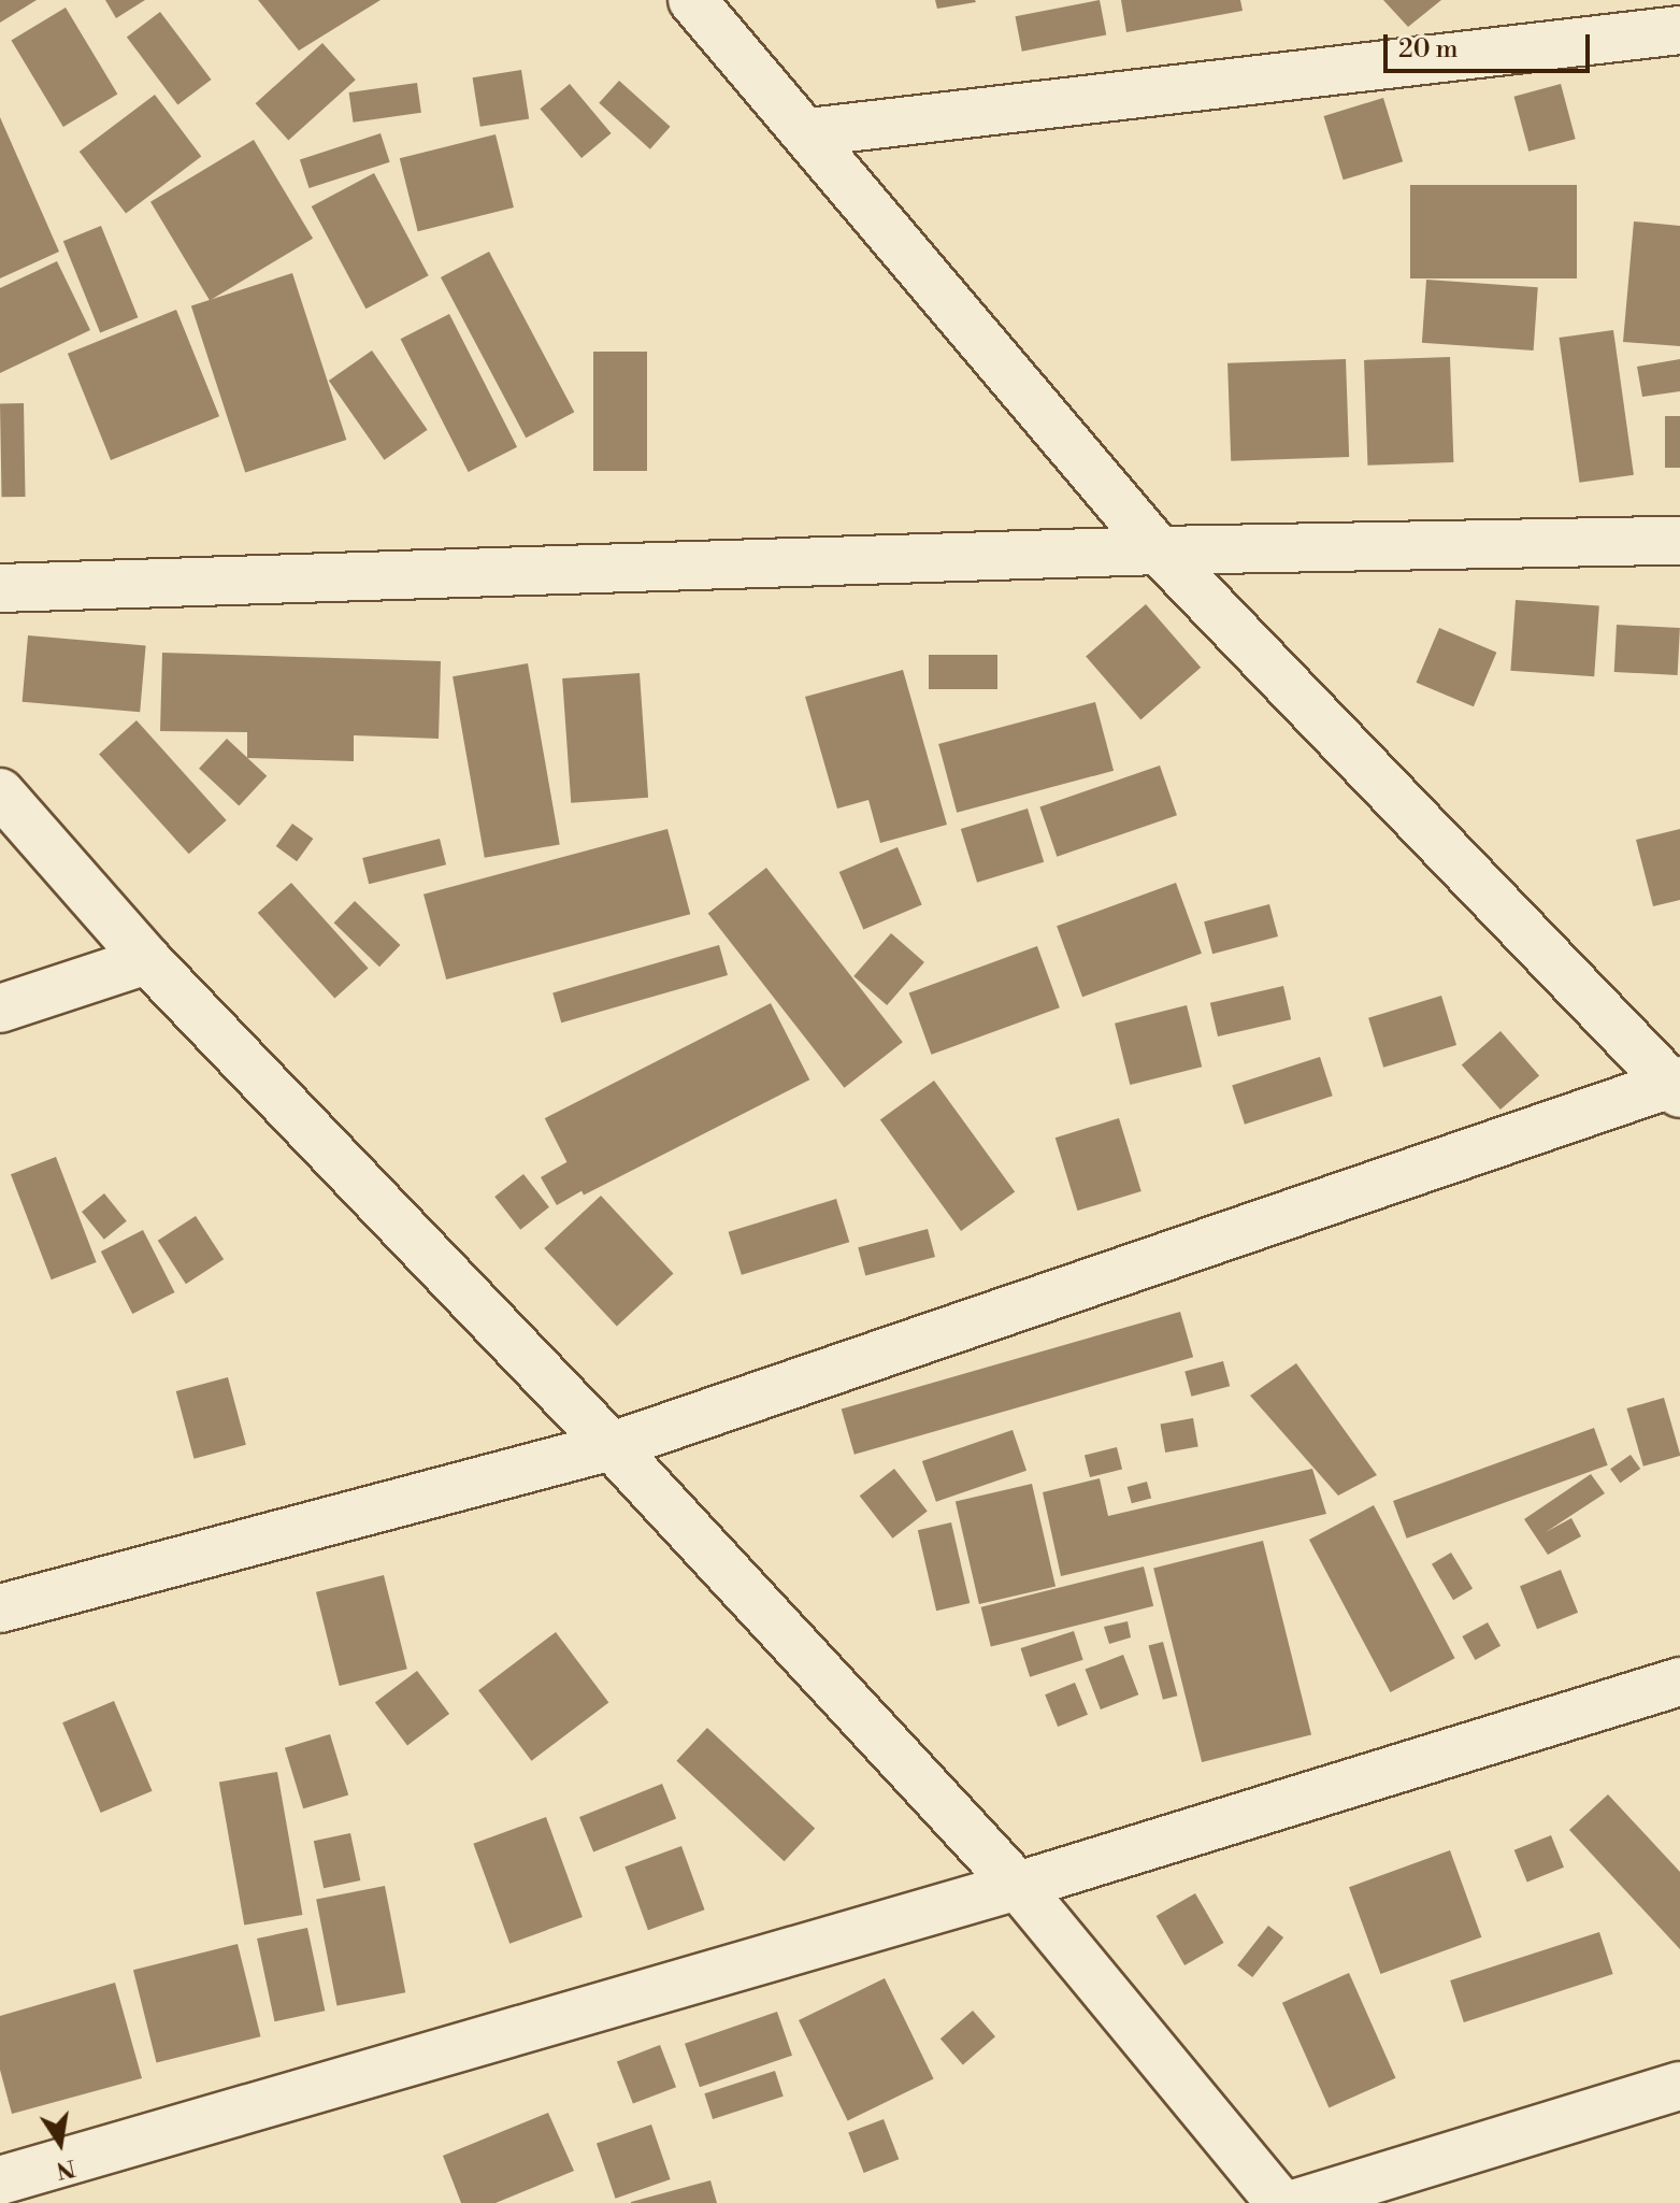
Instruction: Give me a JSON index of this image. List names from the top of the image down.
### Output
{
  "scale_bar": "20 m",
  "north": "bottom"
}
